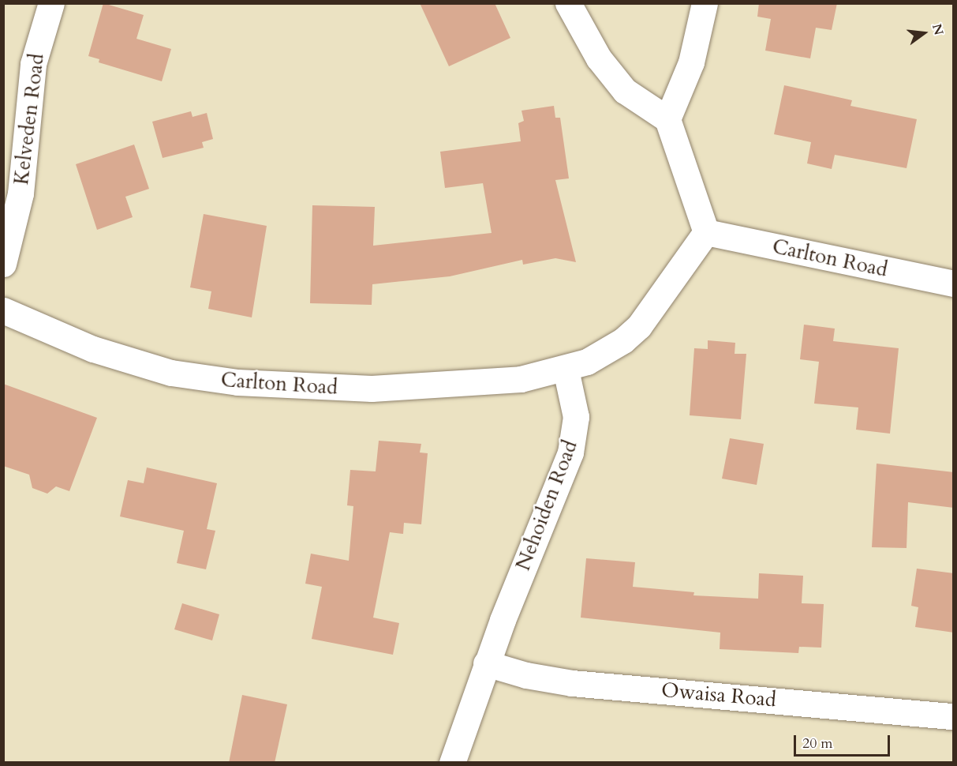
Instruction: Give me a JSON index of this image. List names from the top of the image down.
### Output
{
  "streets": {
    "street": [
      "Kelveden Road",
      "Carlton Road",
      "Nehoiden Road",
      "Owaisa Road"
    ]
  },
  "crossings": [
    ["Carlton Road", "Nehoiden Road"],
    ["Nehoiden Road", "Owaisa Road"]
  ],
  "scale_bar": "20 m",
  "north": "right"
}
